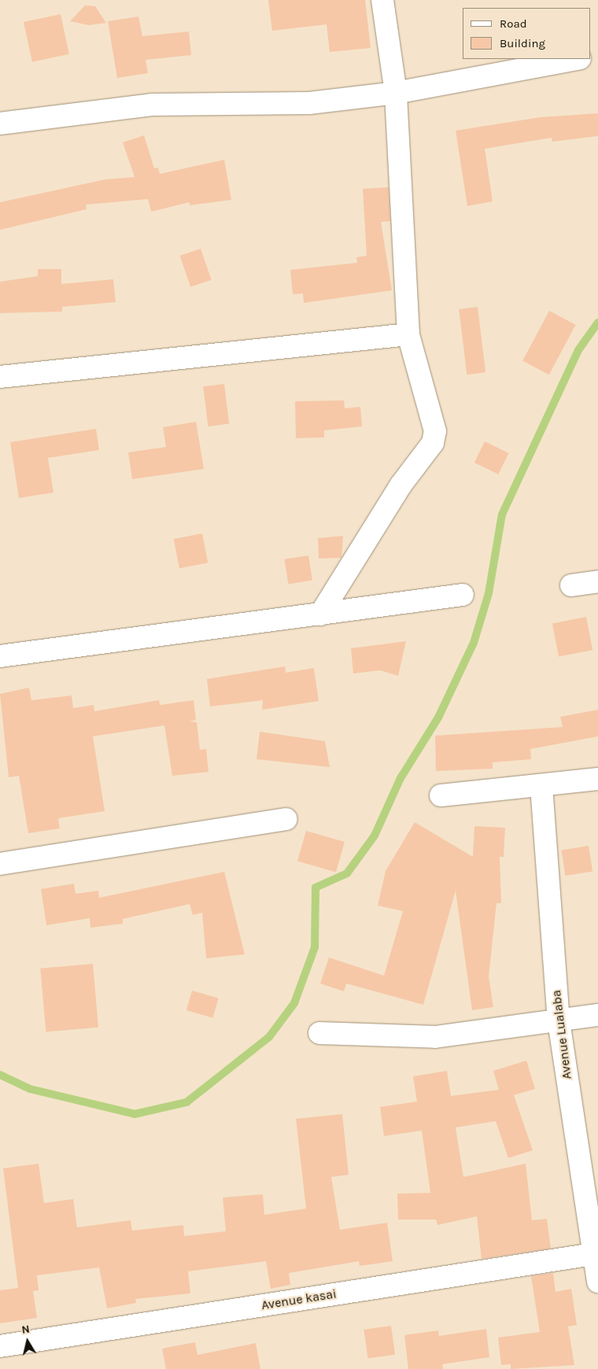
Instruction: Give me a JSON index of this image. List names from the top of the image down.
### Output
{
  "streets": {
    "street": ["Avenue Lualaba", "Avenue kasai"]
  },
  "crossings": [
    ["Avenue Lualaba", "Avenue kasai"]
  ],
  "legend": ["Road", "Building"],
  "north": "top"
}
